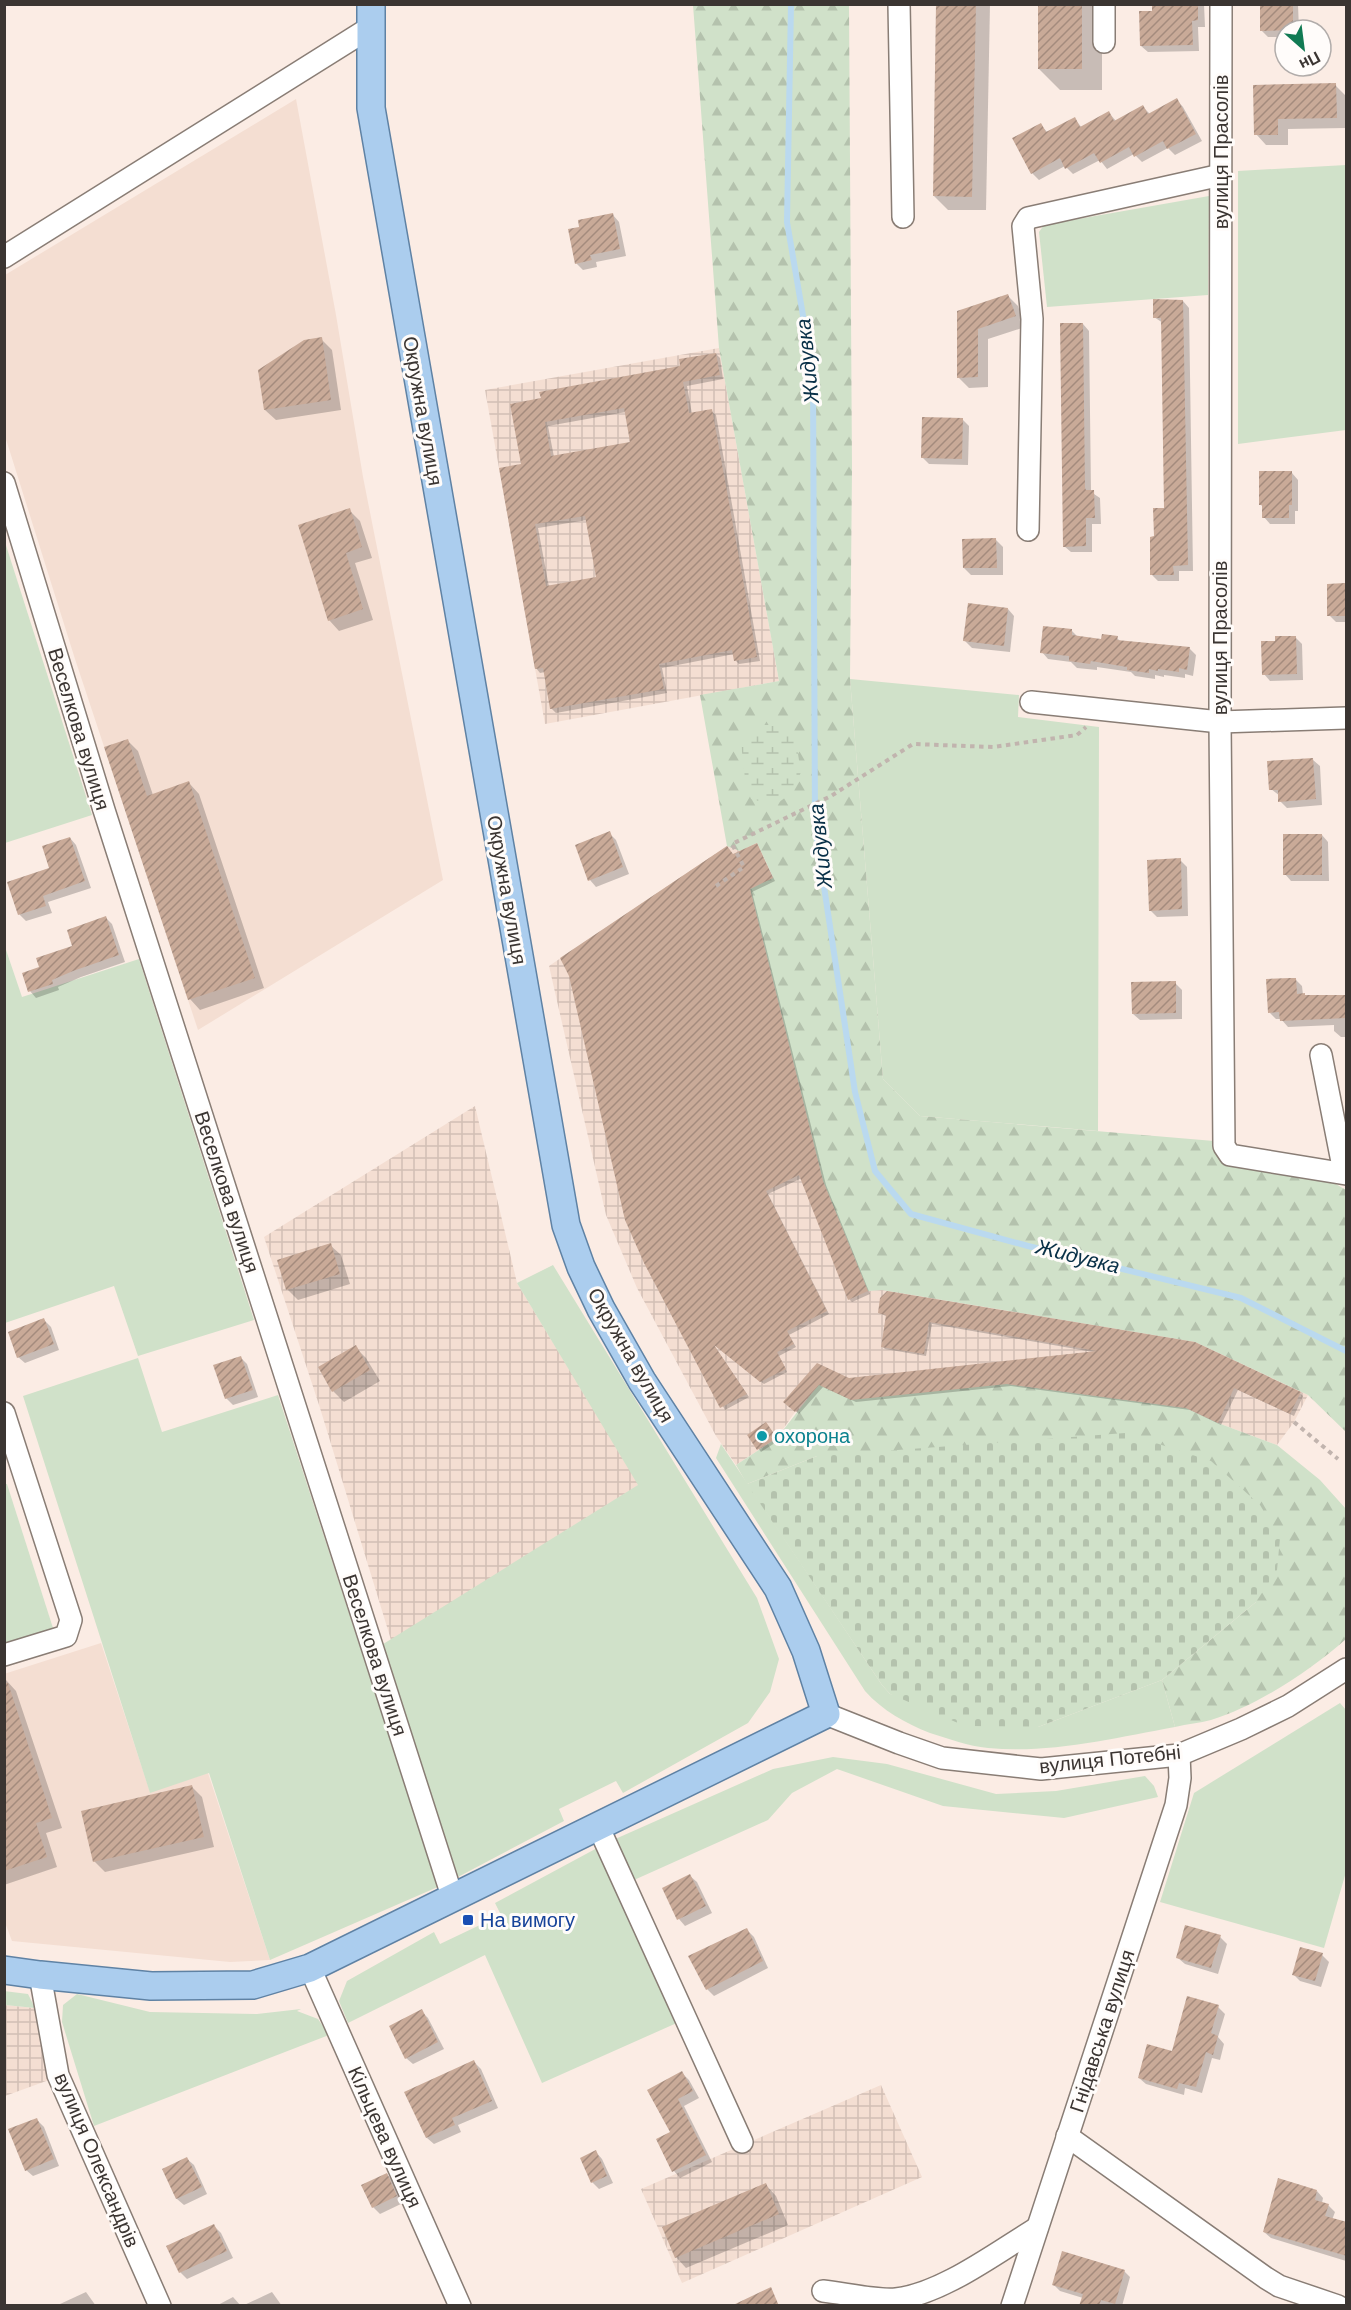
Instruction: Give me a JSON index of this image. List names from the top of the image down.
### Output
{
  "streets": {
    "main road": ["Окружна вулиця"],
    "street": [
      "вулиця Прасолів",
      "Веселкова вулиця",
      "вулиця Потебні",
      "Гнідавська вулиця",
      "Кільцева вулиця",
      "вулиця Олександрів"
    ]
  },
  "crossings": [
    ["Окружна вулиця", "вулиця Потебні"],
    ["вулиця Потебні", "Гнідавська вулиця"]
  ],
  "water": ["Жидувка"],
  "places": {
    "other": ["охорона"],
    "transit": ["На вимогу"]
  },
  "north": "bottom right"
}
